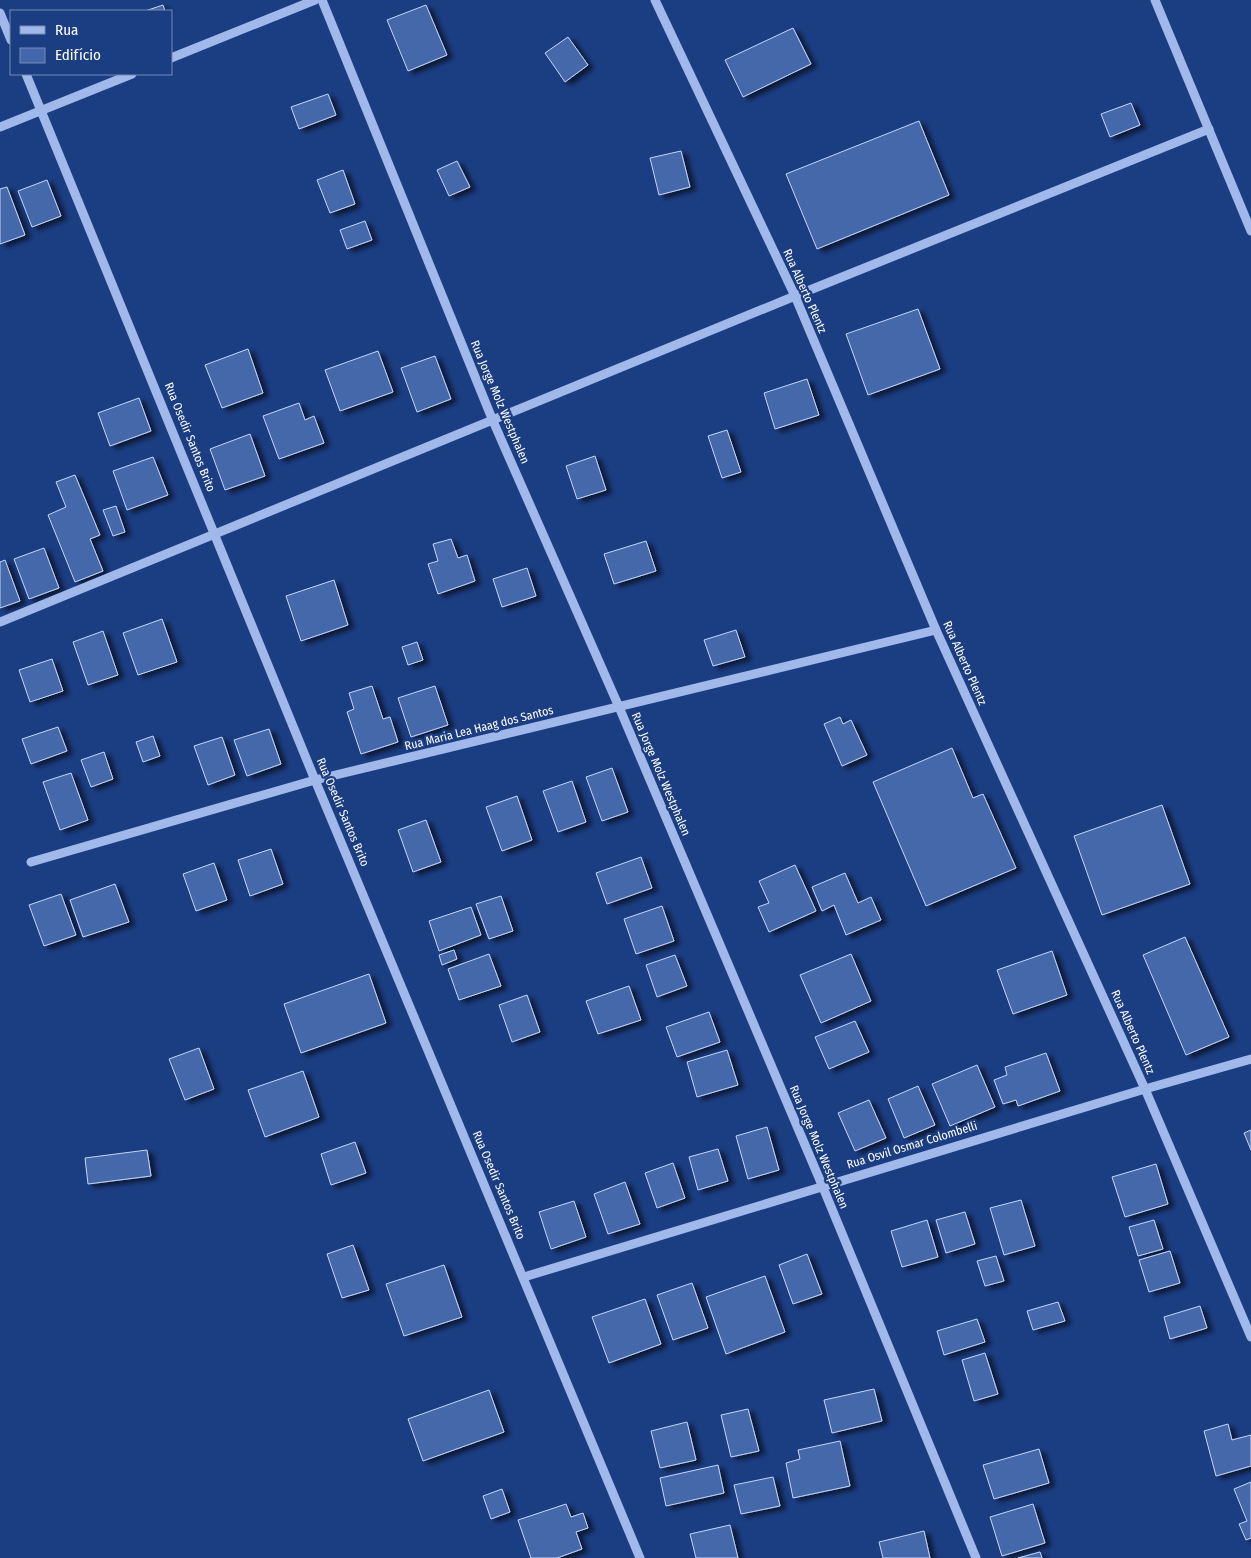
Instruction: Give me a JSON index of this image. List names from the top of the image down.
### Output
{
  "streets": {
    "street": [
      "Rua Alberto Plentz",
      "Rua Jorge Molz Westphalen",
      "Rua Osedir Santos Brito",
      "Rua Maria Lea Haag dos Santos",
      "Rua Osvil Osmar Colombelli"
    ]
  },
  "crossings": [
    ["Rua Alberto Plentz", "Rua Maria Lea Haag dos Santos"],
    ["Rua Alberto Plentz", "Rua Osvil Osmar Colombelli"],
    ["Rua Jorge Molz Westphalen", "Rua Maria Lea Haag dos Santos"],
    ["Rua Jorge Molz Westphalen", "Rua Osvil Osmar Colombelli"],
    ["Rua Osedir Santos Brito", "Rua Maria Lea Haag dos Santos"],
    ["Rua Osedir Santos Brito", "Rua Osvil Osmar Colombelli"]
  ],
  "legend": ["Rua", "Edifício"]
}
